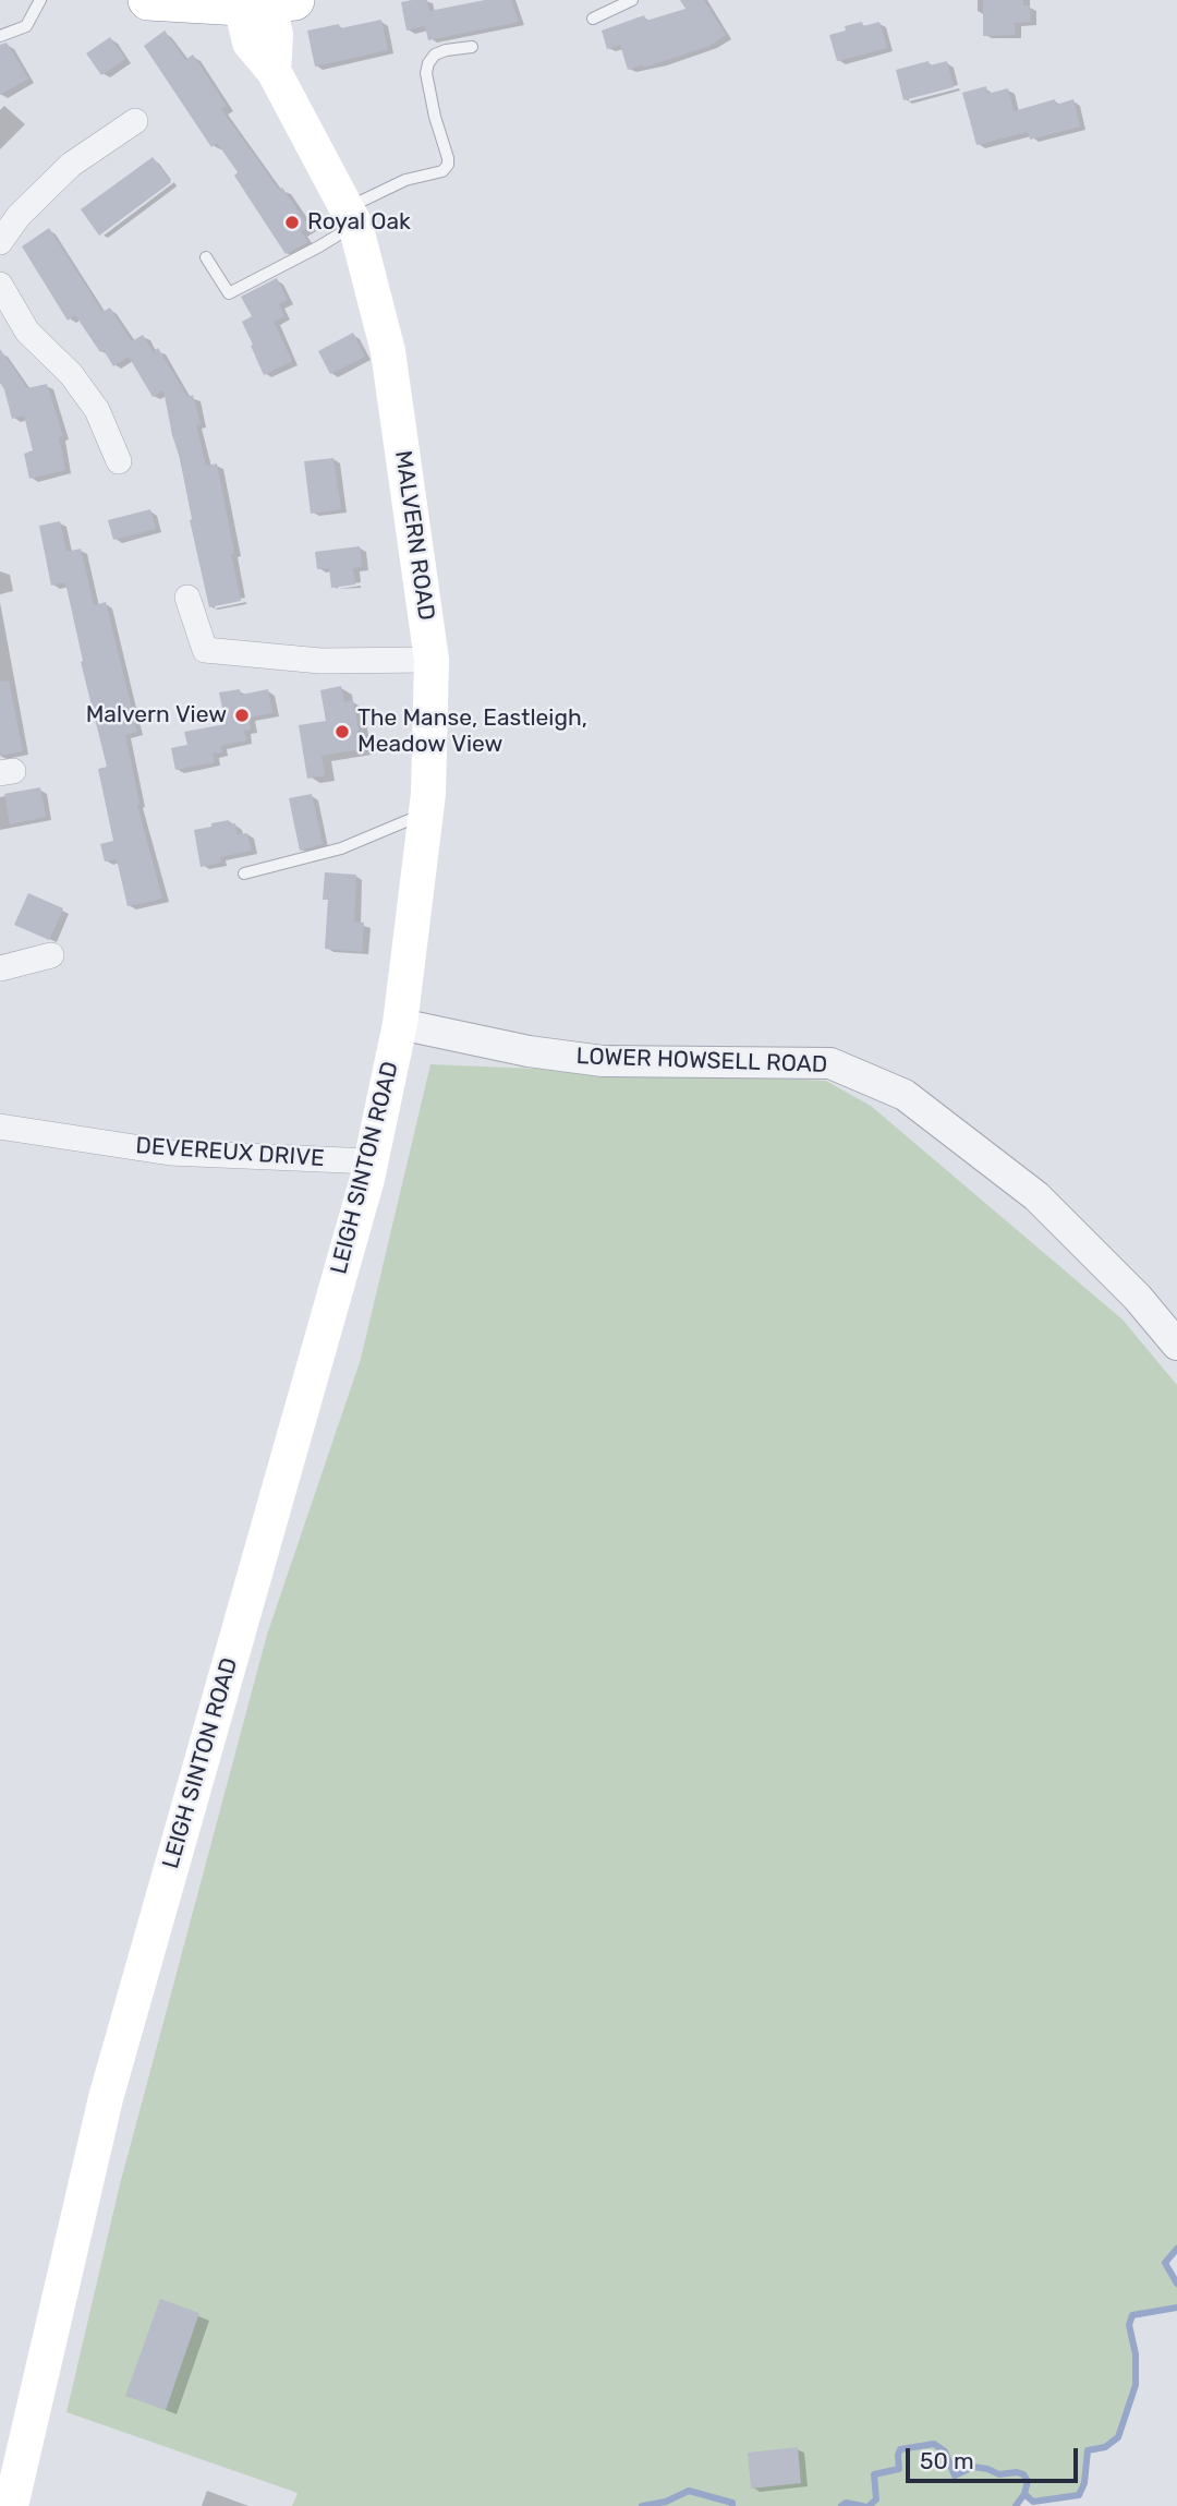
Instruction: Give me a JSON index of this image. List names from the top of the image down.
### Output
{
  "streets": {
    "main road": ["MALVERN ROAD", "LEIGH SINTON ROAD"],
    "street": ["LOWER HOWSELL ROAD", "DEVEREUX DRIVE"]
  },
  "crossings": [
    ["MALVERN ROAD", "LOWER HOWSELL ROAD"],
    ["MALVERN ROAD", "LEIGH SINTON ROAD"],
    ["LOWER HOWSELL ROAD", "LEIGH SINTON ROAD"],
    ["DEVEREUX DRIVE", "LEIGH SINTON ROAD"]
  ],
  "places": ["Royal Oak", "Malvern View", "The Manse, Eastleigh, Meadow View"],
  "scale_bar": "50 m"
}
